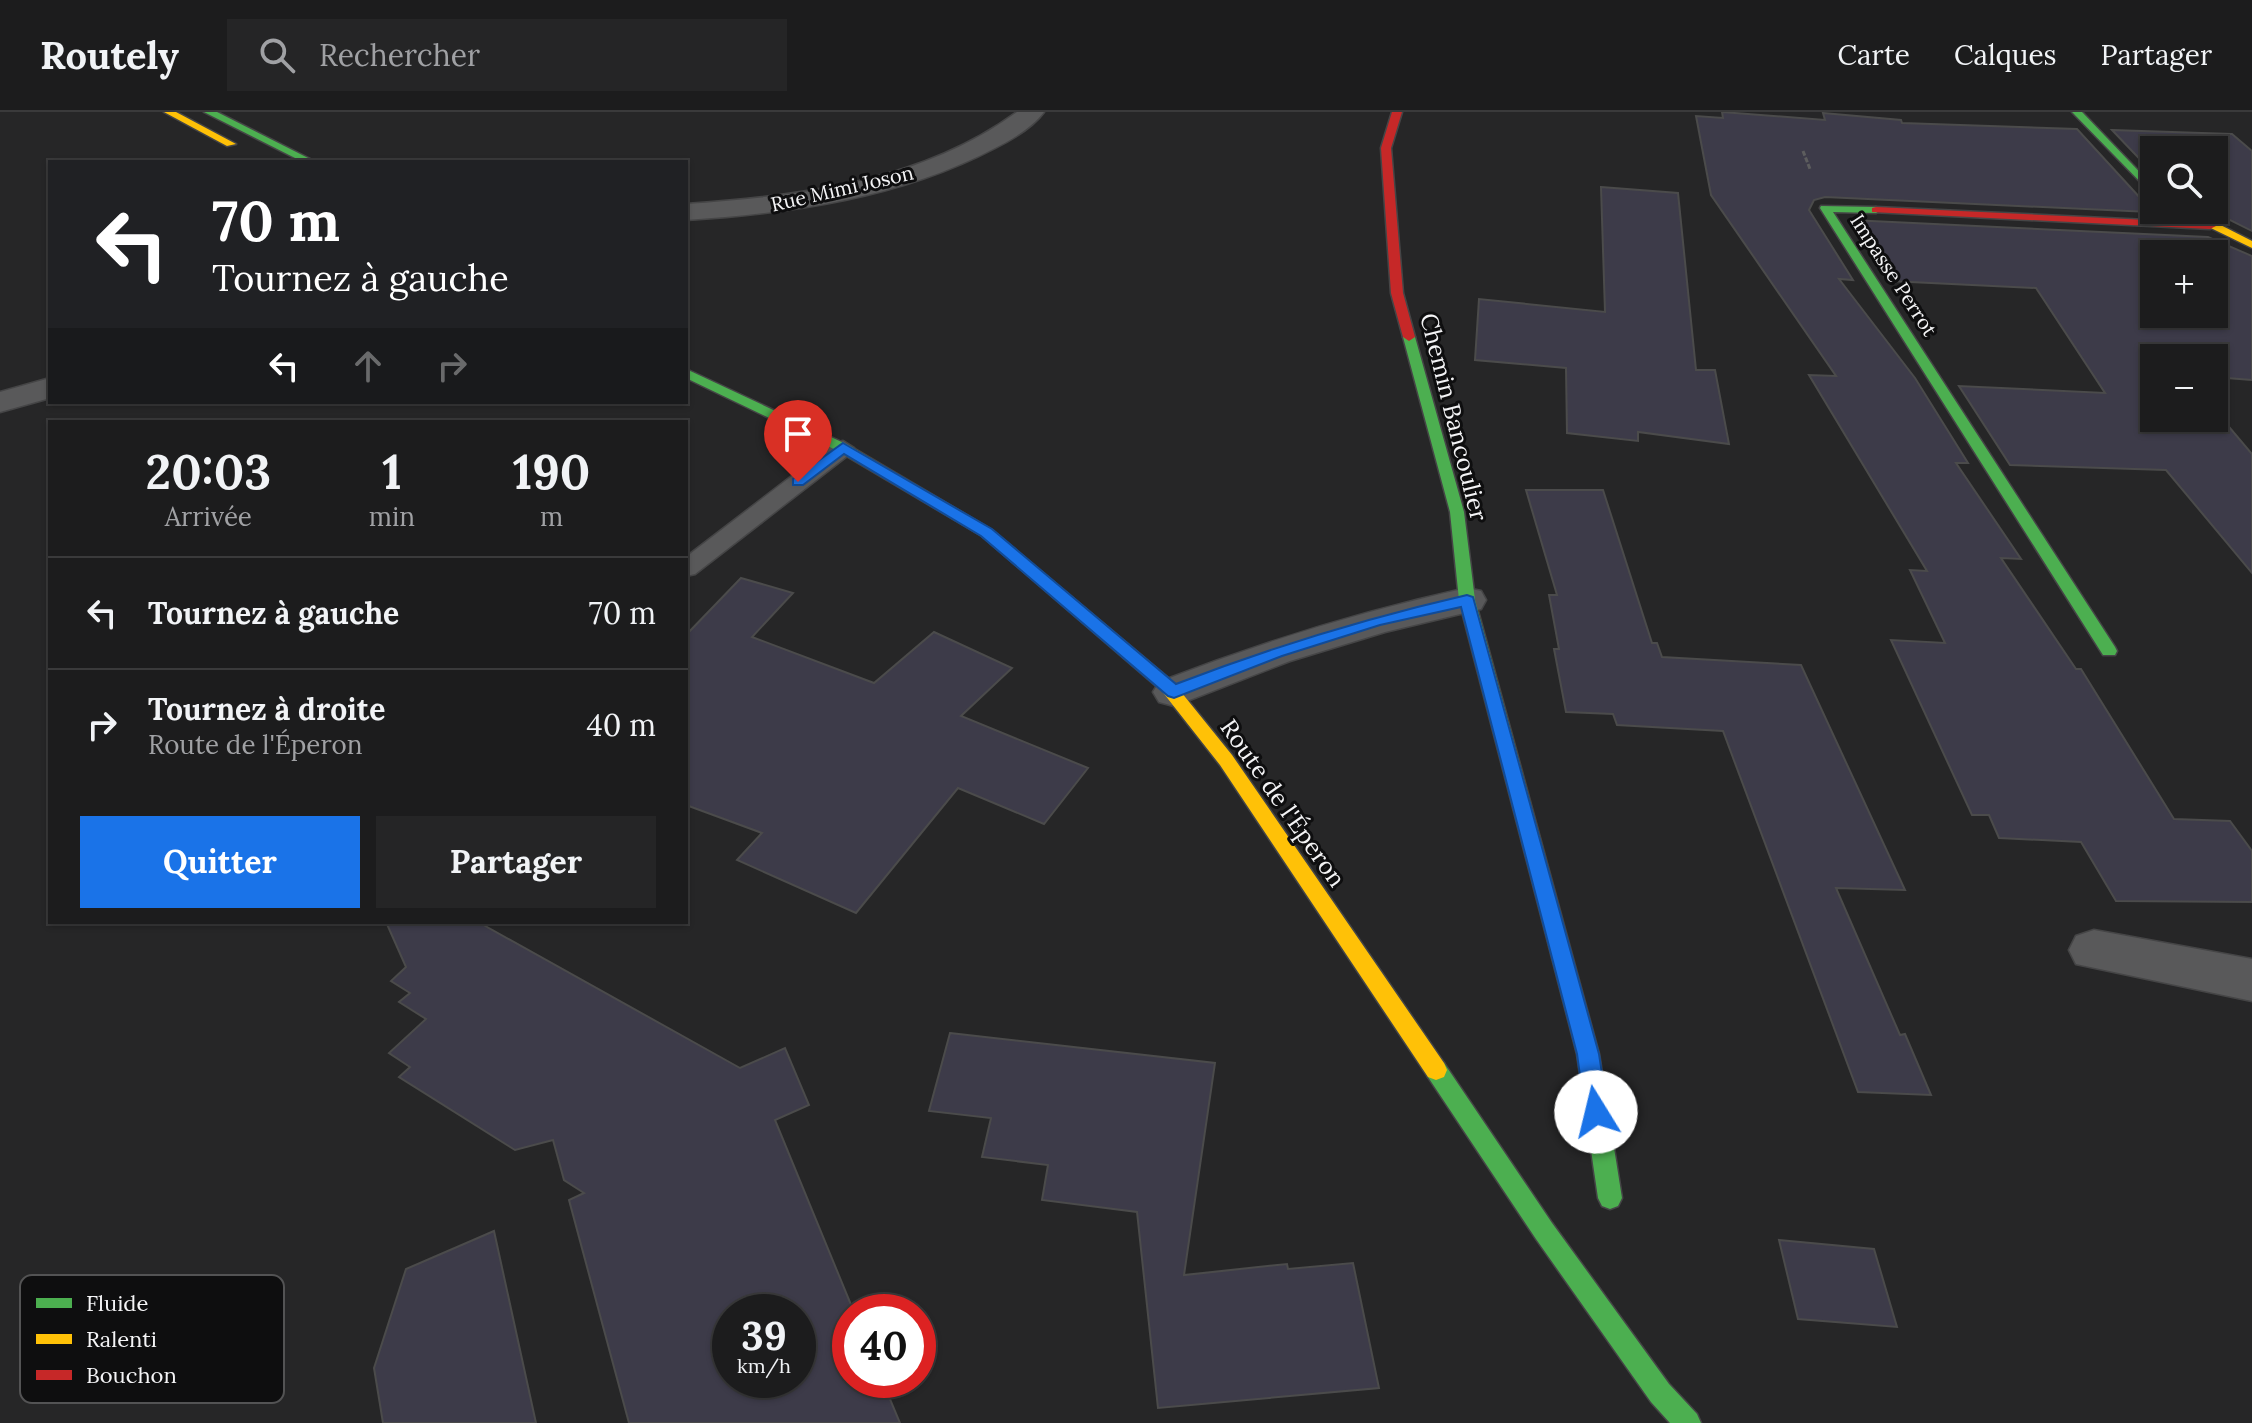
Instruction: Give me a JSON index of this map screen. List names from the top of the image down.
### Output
{
  "streets": {
    "street": [
      "Rue Mimi Joson",
      "Impasse Perrot",
      "Chemin Bancoulier",
      "Route de l'Éperon"
    ]
  },
  "legend": ["Fluide", "Ralenti", "Bouchon"],
  "page": {
    "header": "Routely",
    "search": "Rechercher",
    "nav": ["Carte", "Calques", "Partager"],
    "map_buttons": ["+", "−"],
    "turn": ["70 m", "Tournez à gauche"],
    "eta": [
      "20:03",
      "Arrivée",
      "1",
      "min",
      "190",
      "m"
    ],
    "list": [
      {
        "name": "Tournez à gauche",
        "value": "70 m"
      },
      {
        "name": "Tournez à droite",
        "note": "Route de l'Éperon",
        "value": "40 m"
      }
    ],
    "buttons": ["Quitter", "Partager"],
    "speed": "39 km/h",
    "limit": "40"
  }
}
